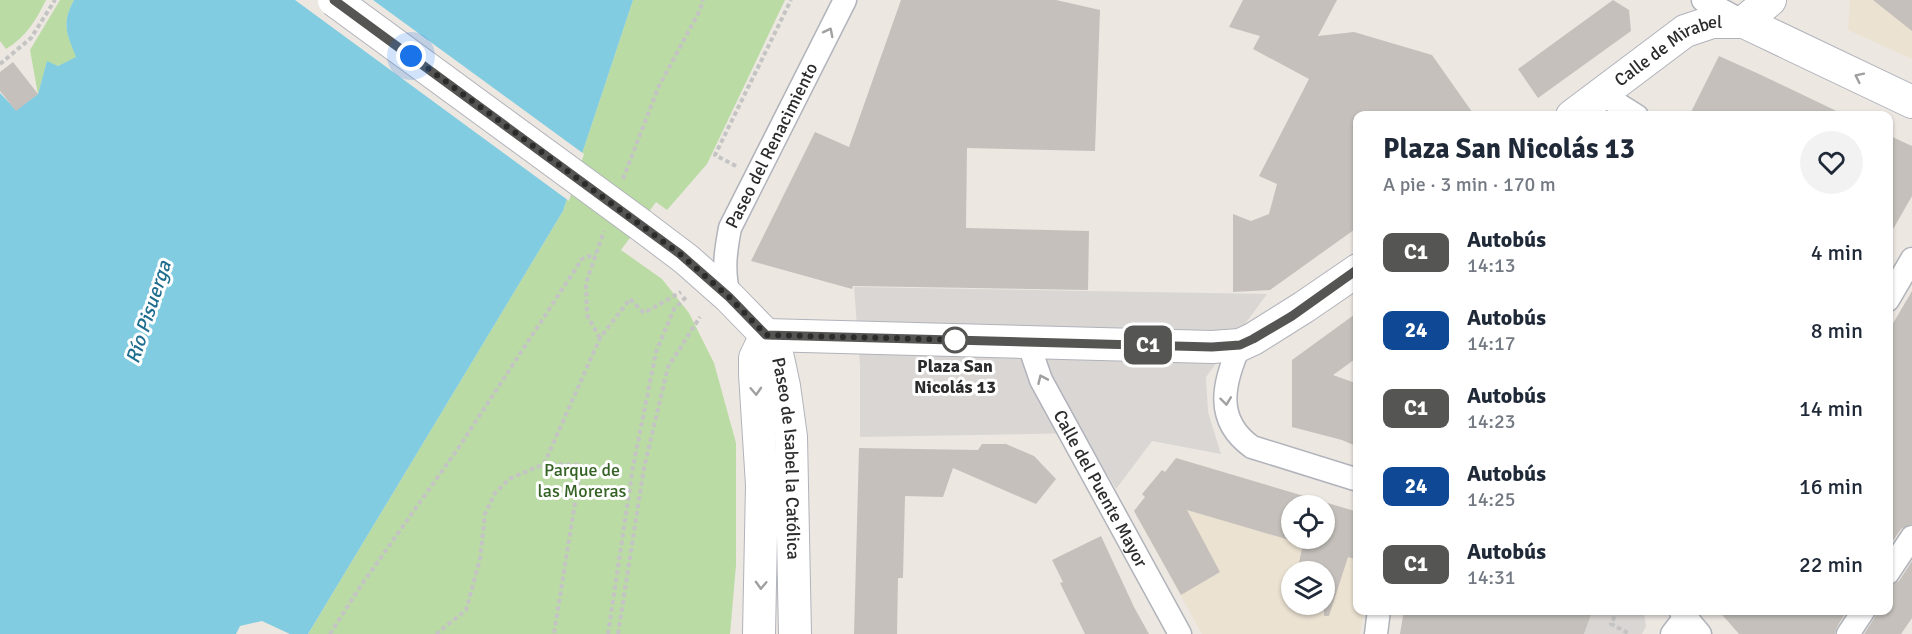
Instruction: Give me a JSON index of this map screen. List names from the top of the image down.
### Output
{
  "streets": {
    "main road": ["Calle de Mirabel", "Paseo de Isabel la Católica"],
    "street": ["Paseo del Renacimiento", "Calle del Puente Mayor"]
  },
  "one_way": ["Calle del Puente Mayor"],
  "water": ["Río Pisuerga"],
  "parks": ["Parque de las Moreras"],
  "places": ["Plaza San Nicolás 13"],
  "lines": ["bus line C1"],
  "page": {
    "on_map": "C1",
    "heading": ["Plaza San Nicolás 13", "A pie · 3 min · 170 m"],
    "list": [
      {
        "mark": "C1",
        "name": "Autobús",
        "note": "14:13",
        "value": "4 min"
      },
      {
        "mark": "24",
        "name": "Autobús",
        "note": "14:17",
        "value": "8 min"
      },
      {
        "mark": "C1",
        "name": "Autobús",
        "note": "14:23",
        "value": "14 min"
      },
      {
        "mark": "24",
        "name": "Autobús",
        "note": "14:25",
        "value": "16 min"
      },
      {
        "mark": "C1",
        "name": "Autobús",
        "note": "14:31",
        "value": "22 min"
      }
    ]
  }
}
